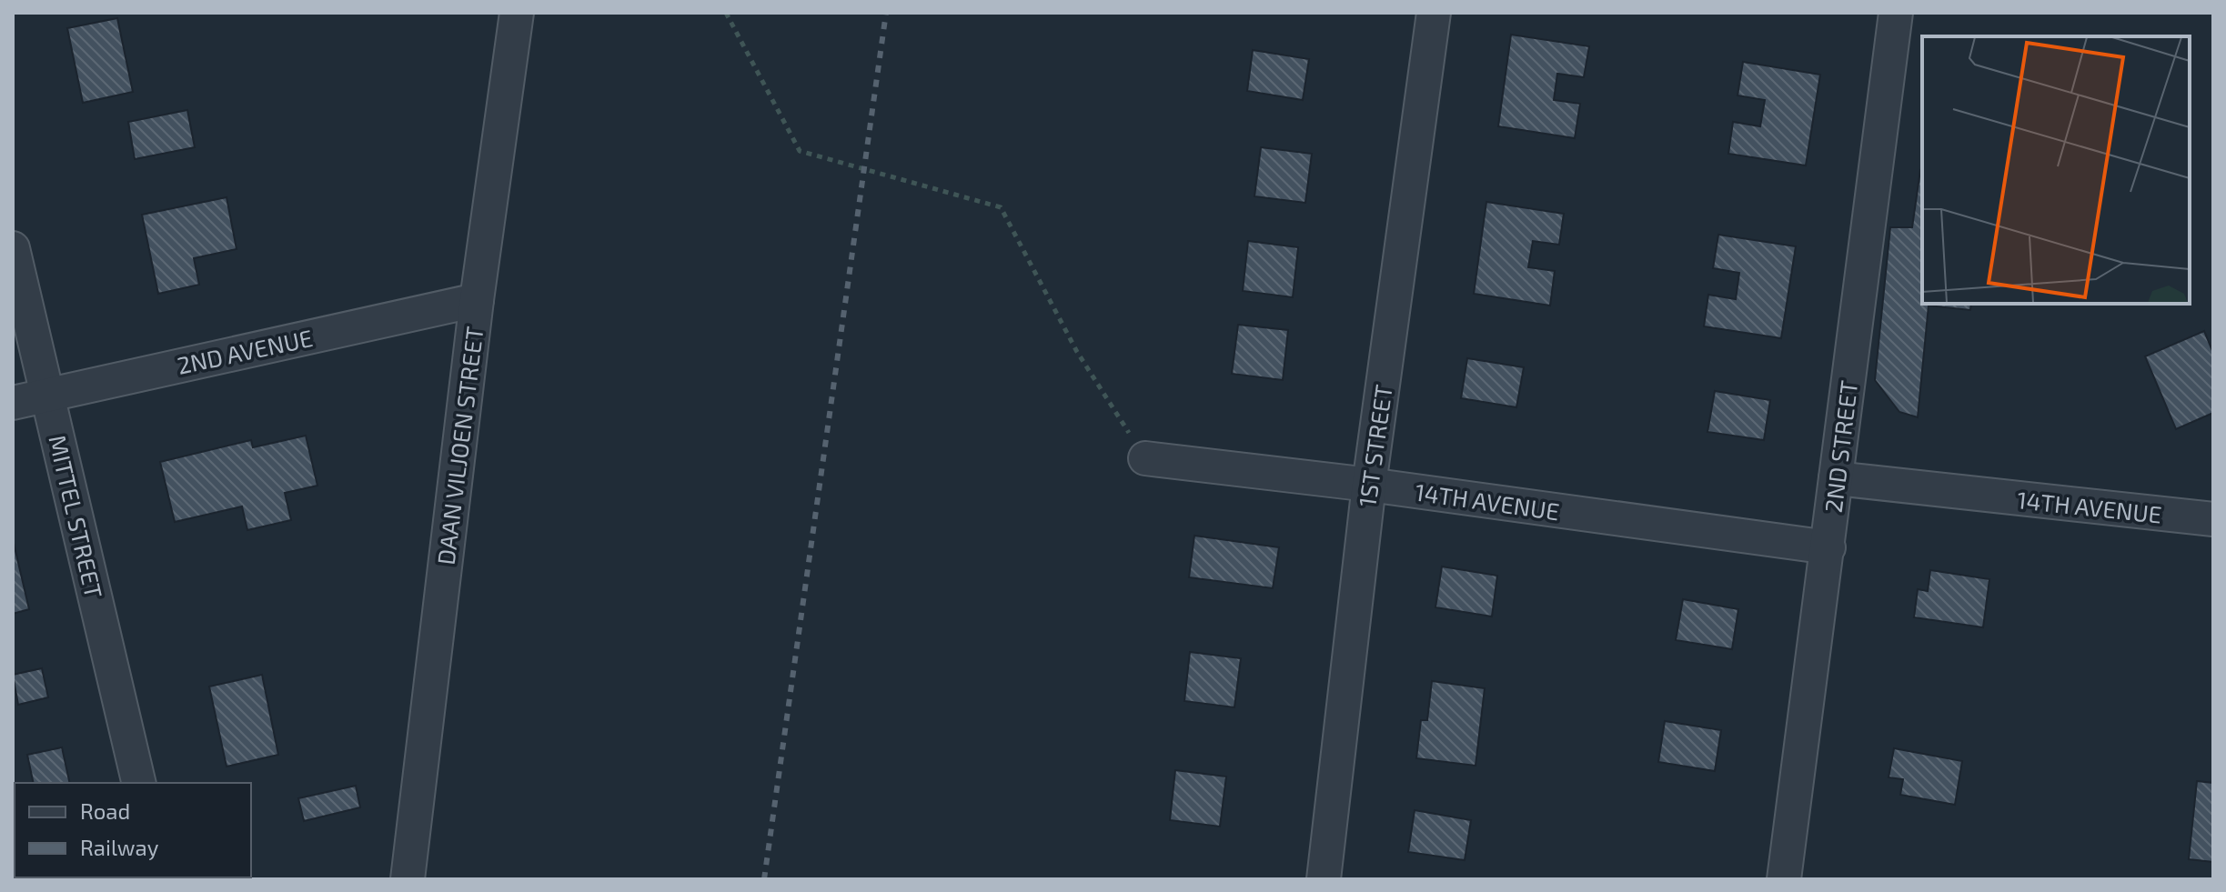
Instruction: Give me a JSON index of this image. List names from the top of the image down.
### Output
{
  "streets": {
    "street": [
      "2ND AVENUE",
      "DAAN VILJOEN STREET",
      "1ST STREET",
      "2ND STREET",
      "14TH AVENUE",
      "MITTEL STREET"
    ]
  },
  "crossings": [
    ["2ND AVENUE", "DAAN VILJOEN STREET"],
    ["2ND AVENUE", "MITTEL STREET"],
    ["1ST STREET", "14TH AVENUE"],
    ["2ND STREET", "14TH AVENUE"]
  ],
  "legend": ["Road", "Railway"]
}
